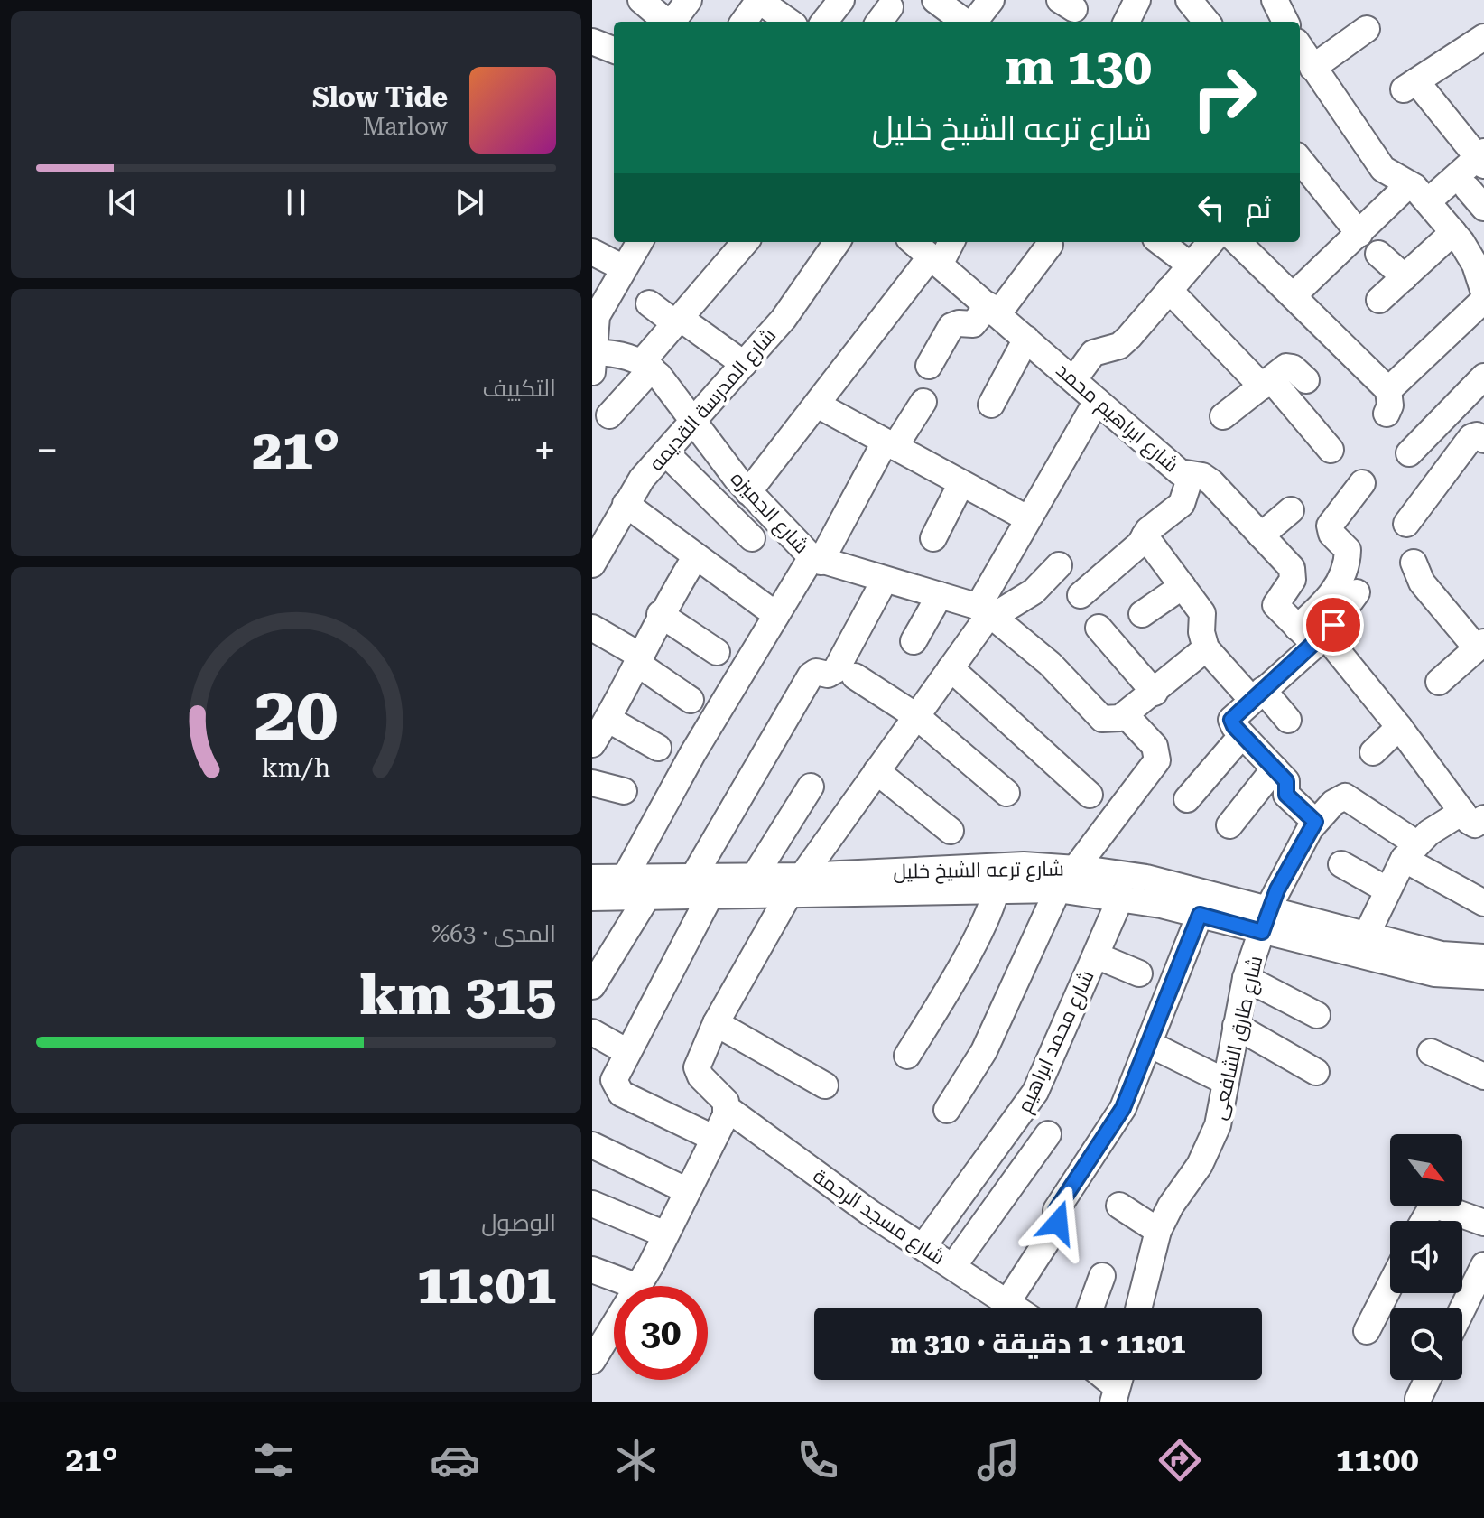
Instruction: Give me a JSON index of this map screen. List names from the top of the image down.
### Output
{
  "streets": {
    "street": [
      "شارع المدرسة القديمه",
      "شارع ابراهيم محمد",
      "شارع الجميزه",
      "شارع ترعه الشيخ خليل",
      "شارع طارق الشافعى",
      "شارع محمد ابراهيم",
      "شارع مسجد الرحمة"
    ]
  },
  "crossings": [
    ["شارع المدرسة القديمه", "شارع الجميزه"],
    ["شارع ترعه الشيخ خليل", "شارع طارق الشافعى"],
    ["شارع ترعه الشيخ خليل", "شارع محمد ابراهيم"],
    ["شارع محمد ابراهيم", "شارع مسجد الرحمة"]
  ],
  "north": "bottom right",
  "page": {
    "turn": ["130 m", "شارع ترعه الشيخ خليل"],
    "song": ["Slow Tide", "Marlow"],
    "then": "ثم",
    "tile": [
      "التكييف",
      ["المدى · 63%", "315 km"],
      ["الوصول", "11:01"]
    ],
    "heat": ["−", "21°", "+"],
    "limit": "30",
    "trip": "11:01 · 1 دقيقة · 310 m",
    "tabs": ["11:00", "21°"],
    "gauge": ["20", "km/h"]
  }
}
